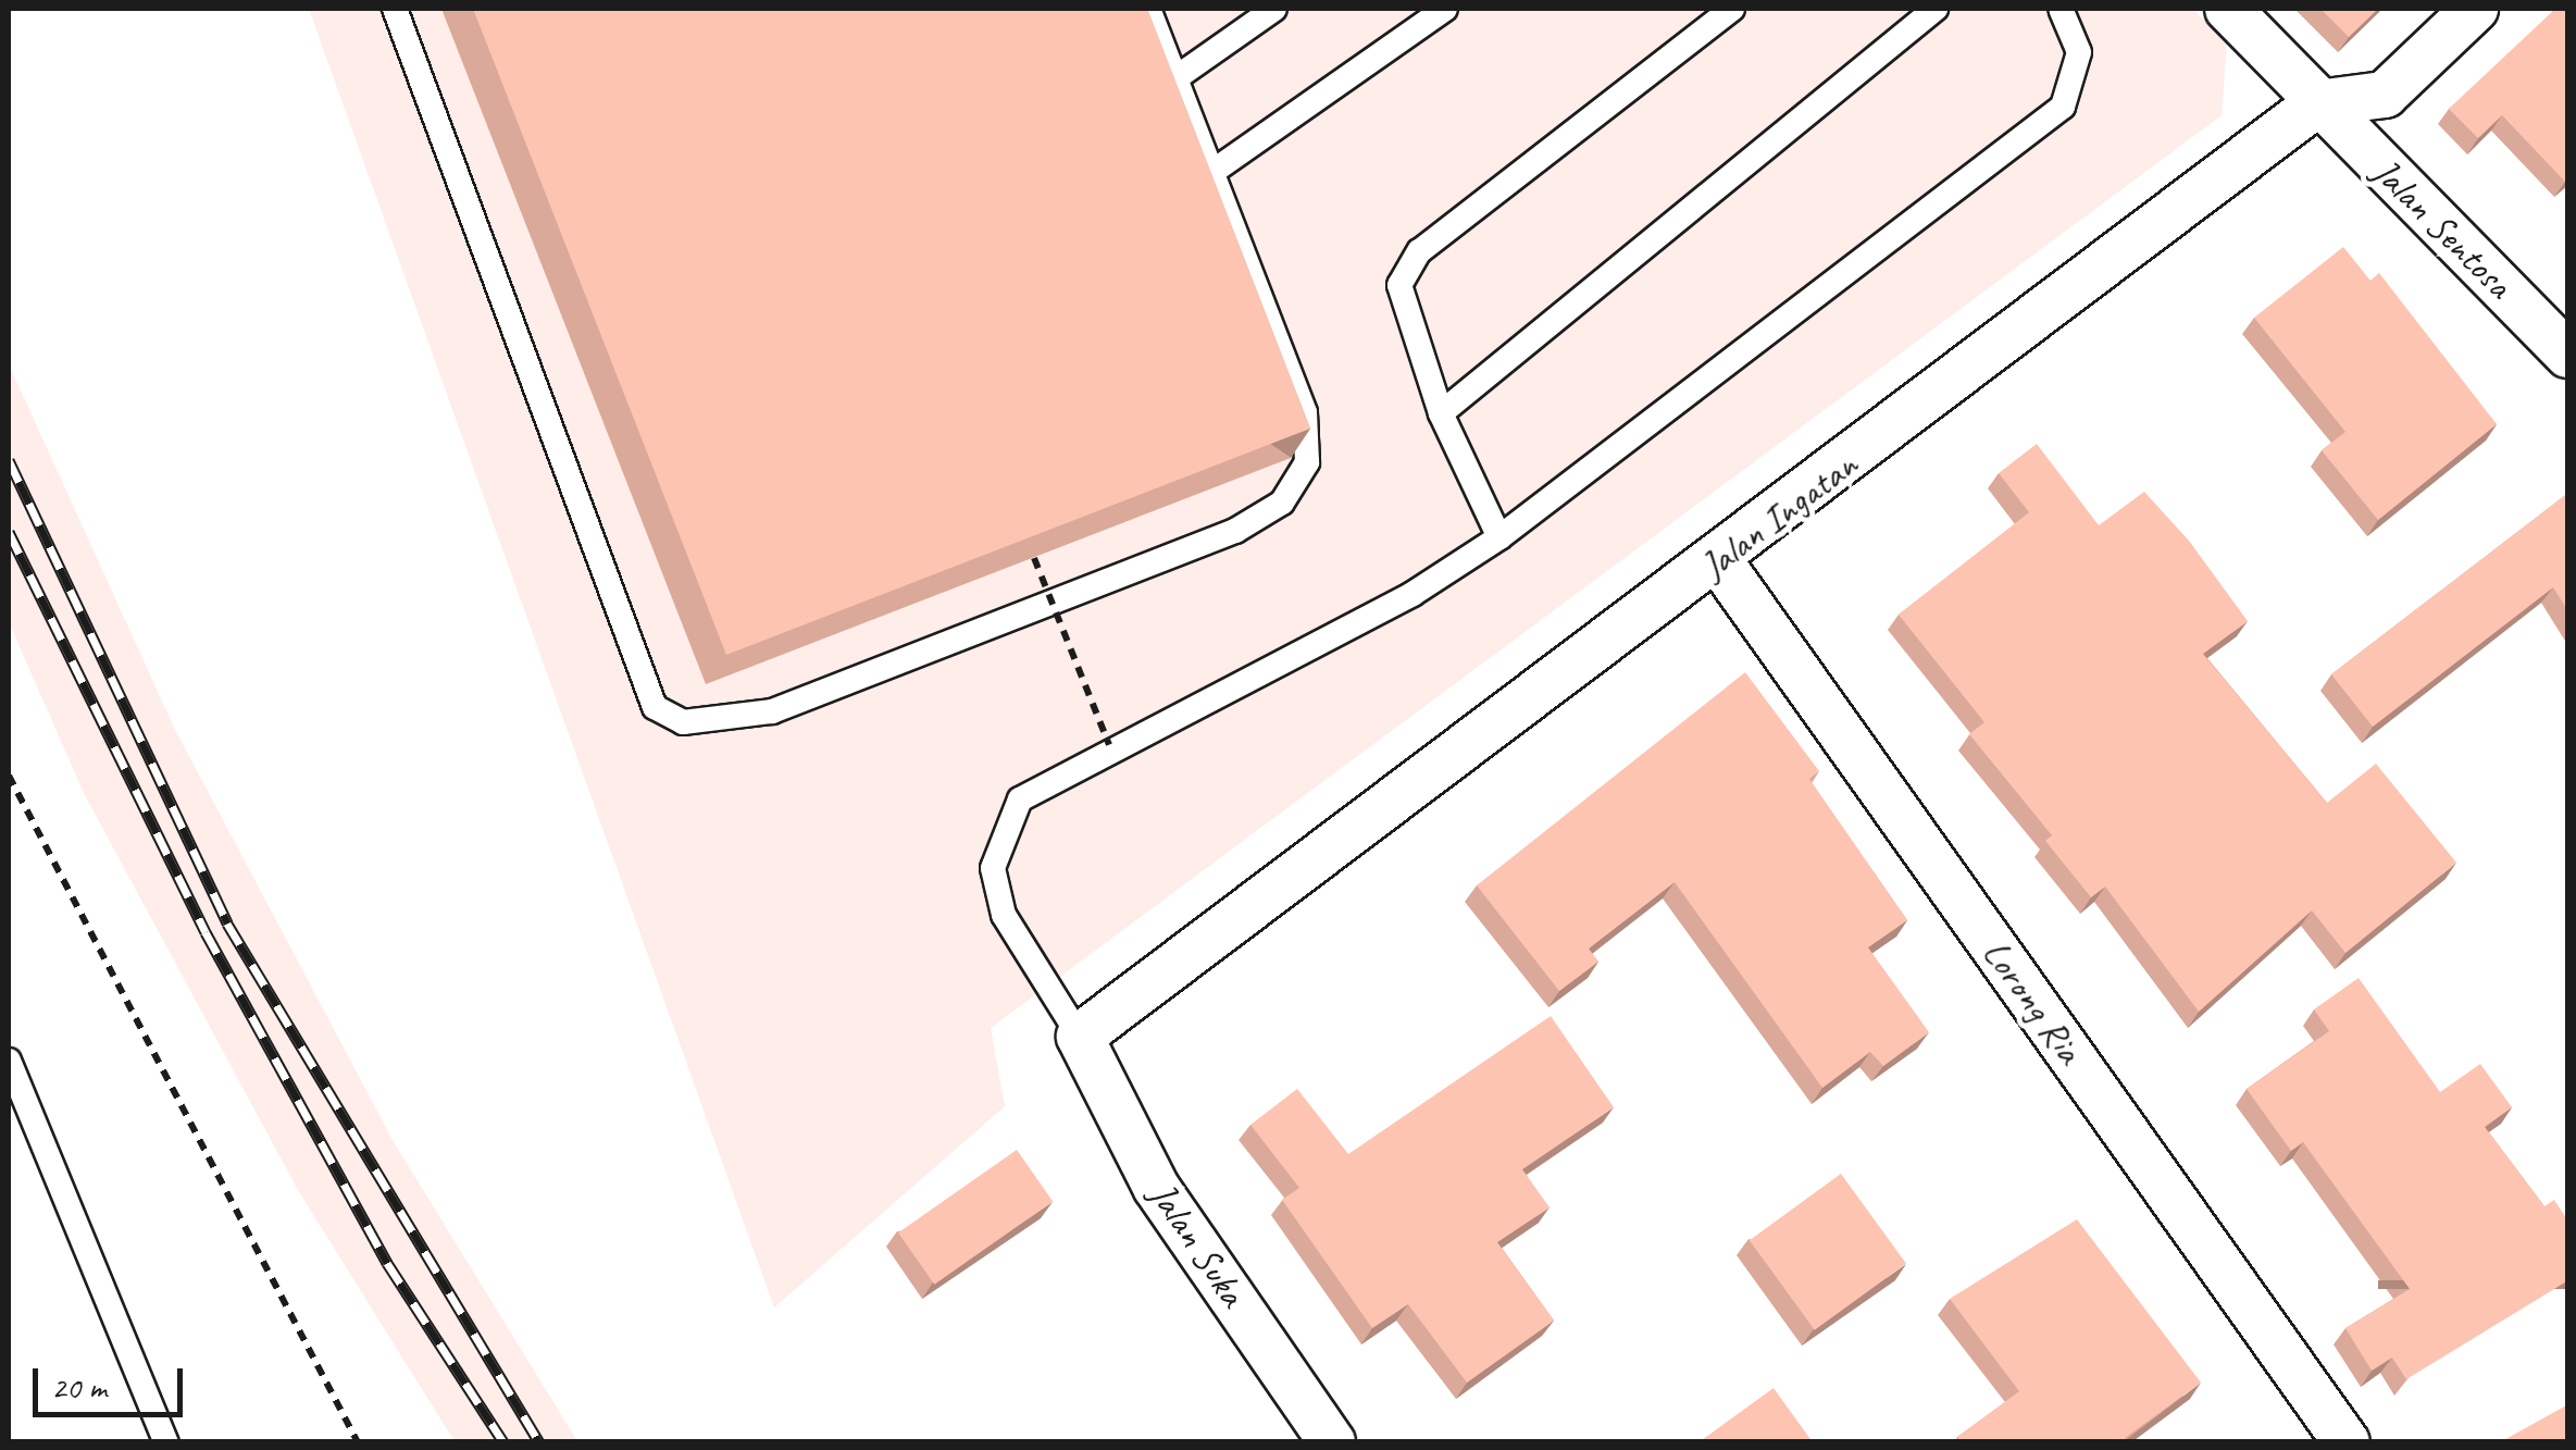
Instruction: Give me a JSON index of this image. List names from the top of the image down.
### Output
{
  "streets": {
    "street": [
      "Jalan Sentosa",
      "Jalan Ingatan",
      "Lorong Ria",
      "Jalan Suka"
    ]
  },
  "crossings": [
    ["Jalan Sentosa", "Jalan Ingatan"],
    ["Jalan Ingatan", "Lorong Ria"],
    ["Jalan Ingatan", "Jalan Suka"]
  ],
  "scale_bar": "20 m"
}
